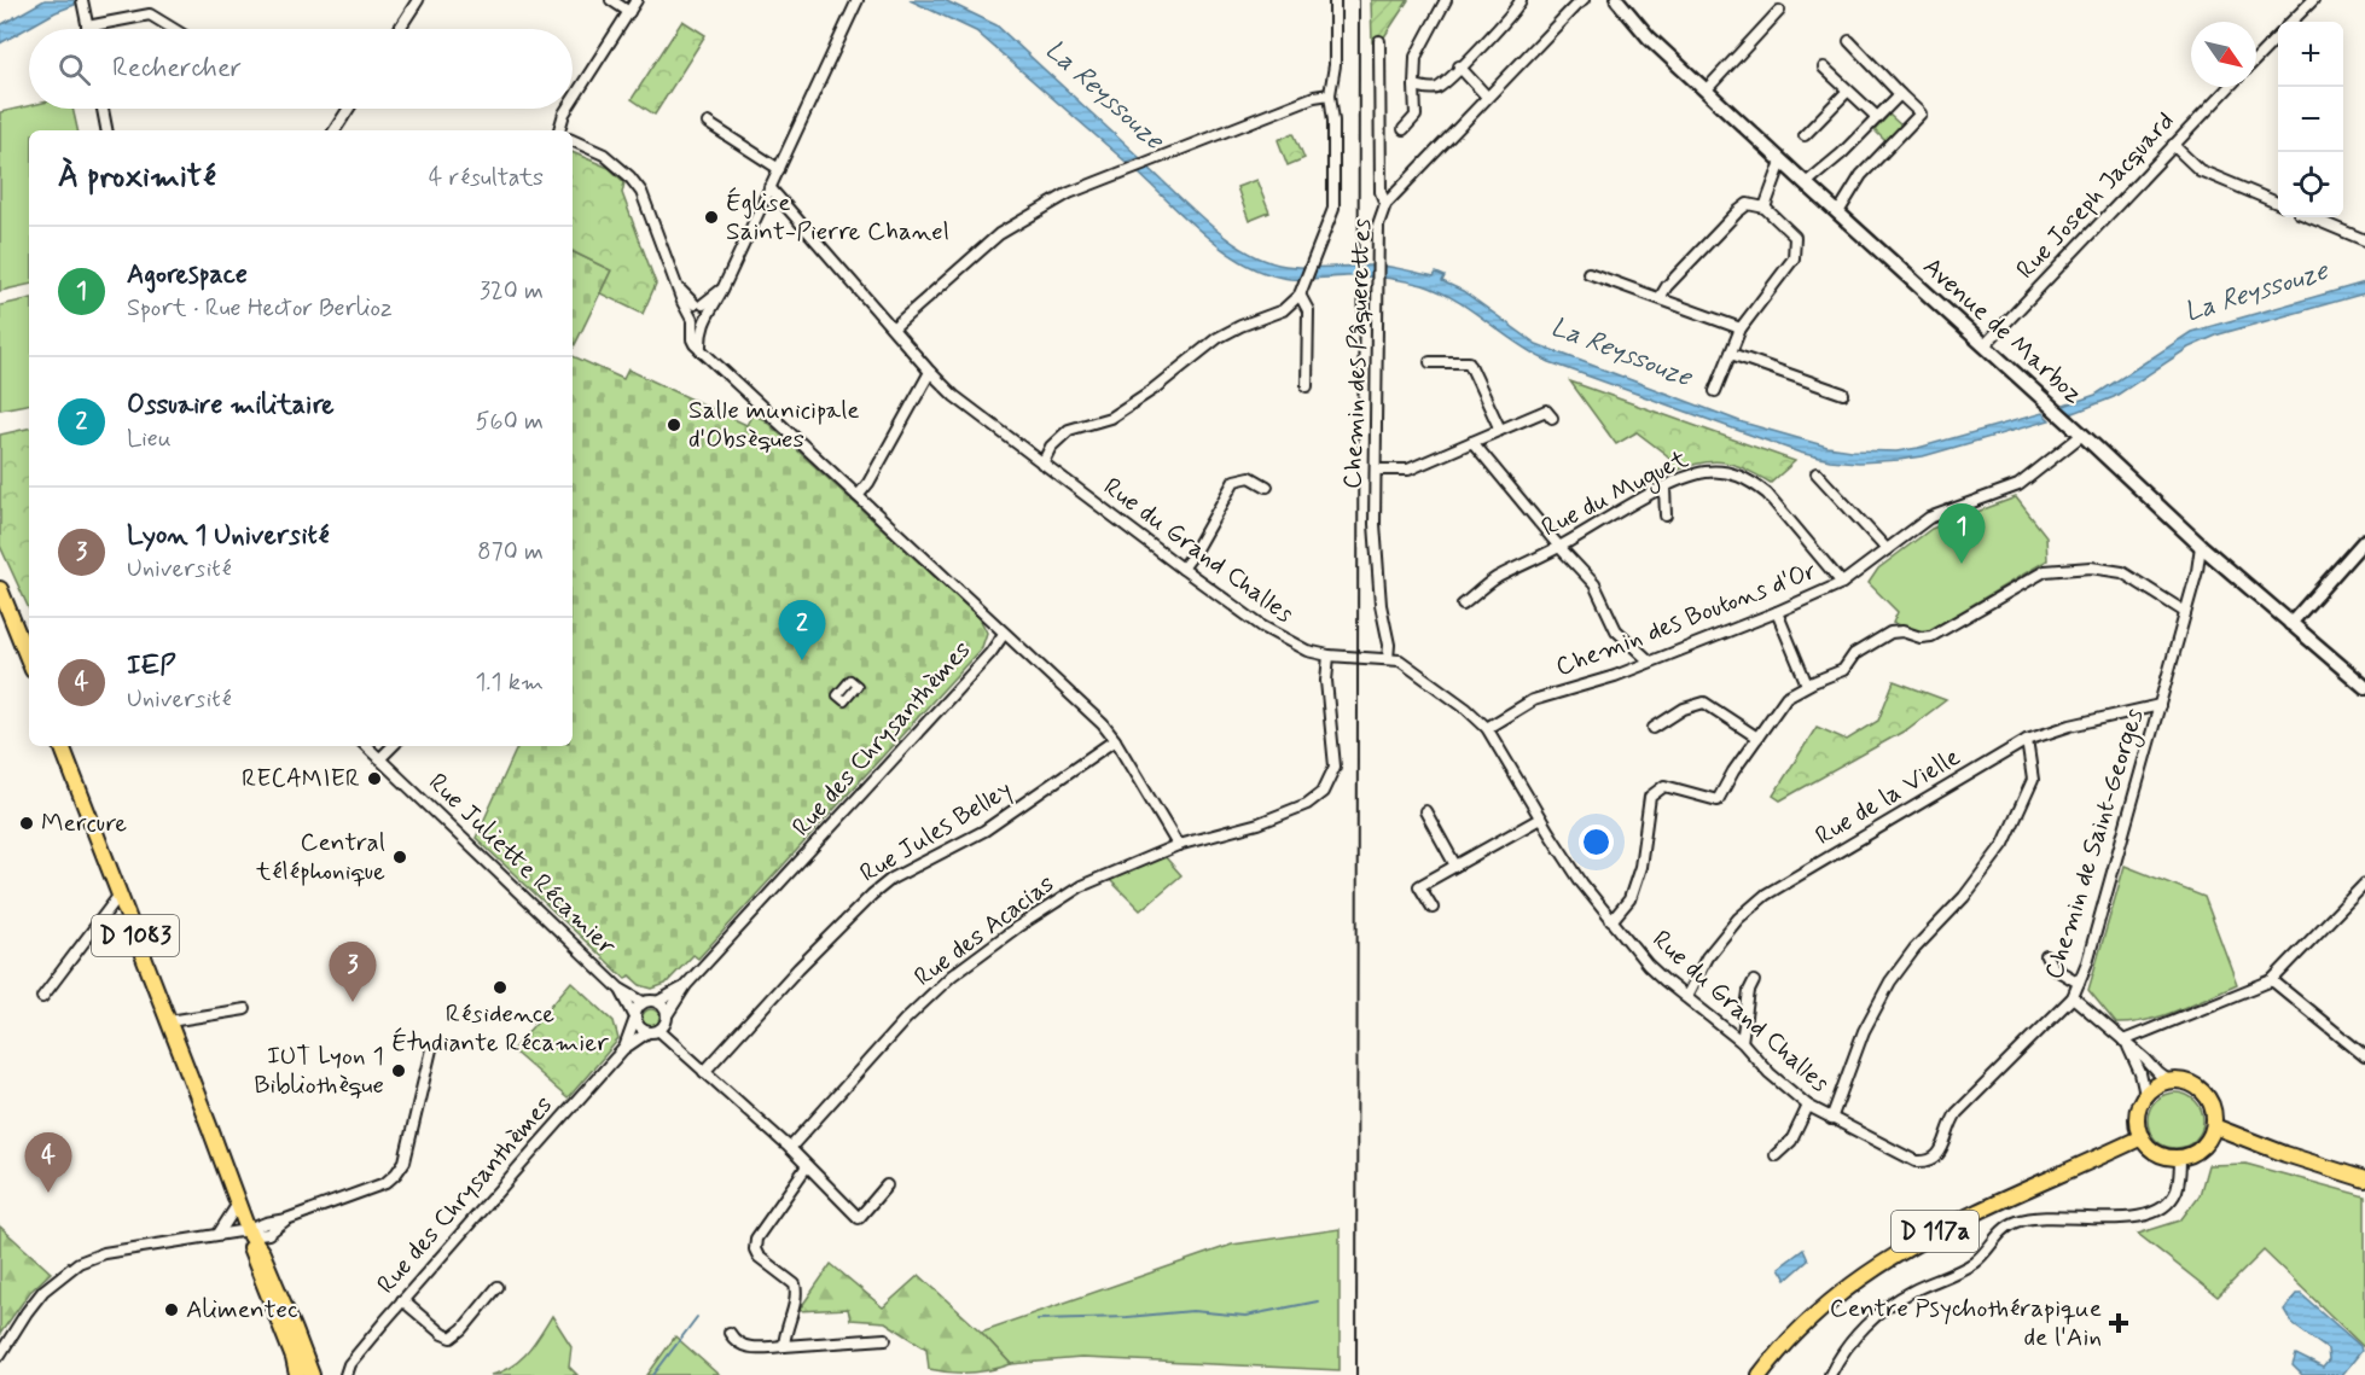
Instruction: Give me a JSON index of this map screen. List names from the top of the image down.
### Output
{
  "streets": {
    "main road": ["Avenue de Marboz", "D 1083", "D 117a"],
    "street": [
      "Rue Joseph Jacquard",
      "Chemin des Pâquerettes",
      "Rue du Muguet",
      "Rue du Grand Challes",
      "Chemin des Boutons d'Or",
      "Rue des Chrysanthèmes",
      "Rue de la Vielle",
      "Rue Jules Belley",
      "Chemin de Saint-Georges",
      "Rue Juliette Récamier",
      "Rue des Acacias"
    ]
  },
  "crossings": [
    ["Rue Joseph Jacquard", "Avenue de Marboz"],
    ["Avenue de Marboz", "Chemin des Boutons d'Or"],
    ["Avenue de Marboz", "Chemin de Saint-Georges"],
    ["Chemin des Pâquerettes", "Rue du Grand Challes"],
    ["Rue du Muguet", "Chemin des Boutons d'Or"],
    ["Rue du Grand Challes", "Chemin des Boutons d'Or"],
    ["Rue du Grand Challes", "Rue de la Vielle"],
    ["Rue du Grand Challes", "Chemin de Saint-Georges"],
    ["Rue du Grand Challes", "Rue des Acacias"],
    ["Rue des Chrysanthèmes", "Rue Juliette Récamier"],
    ["Rue de la Vielle", "Chemin de Saint-Georges"]
  ],
  "water": ["La Reyssouze"],
  "places": {
    "other": [
      "Église Saint-Pierre Chanel",
      "Salle municipale d'Obsèques",
      "RECAMIER",
      "Mercure",
      "Central téléphonique",
      "Résidence Étudiante Récamier",
      "IUT Lyon 1 Bibliothèque",
      "Alimentec"
    ],
    "health": ["Centre Psychothérapique de l'Ain"]
  },
  "north": "bottom right",
  "page": {
    "map_buttons": ["+", "−"],
    "search": "Rechercher",
    "heading": ["À proximité", "4 résultats"],
    "list": [
      {
        "mark": "1",
        "name": "Agorespace",
        "note": "Sport · Rue Hector Berlioz",
        "value": "320 m"
      },
      {
        "mark": "2",
        "name": "Ossuaire militaire",
        "note": "Lieu",
        "value": "560 m"
      },
      {
        "mark": "3",
        "name": "Lyon 1 Université",
        "note": "Université",
        "value": "870 m"
      },
      {
        "mark": "4",
        "name": "IEP",
        "note": "Université",
        "value": "1.1 km"
      }
    ],
    "pins": [
      "1",
      "2",
      "3",
      "4"
    ]
  }
}
